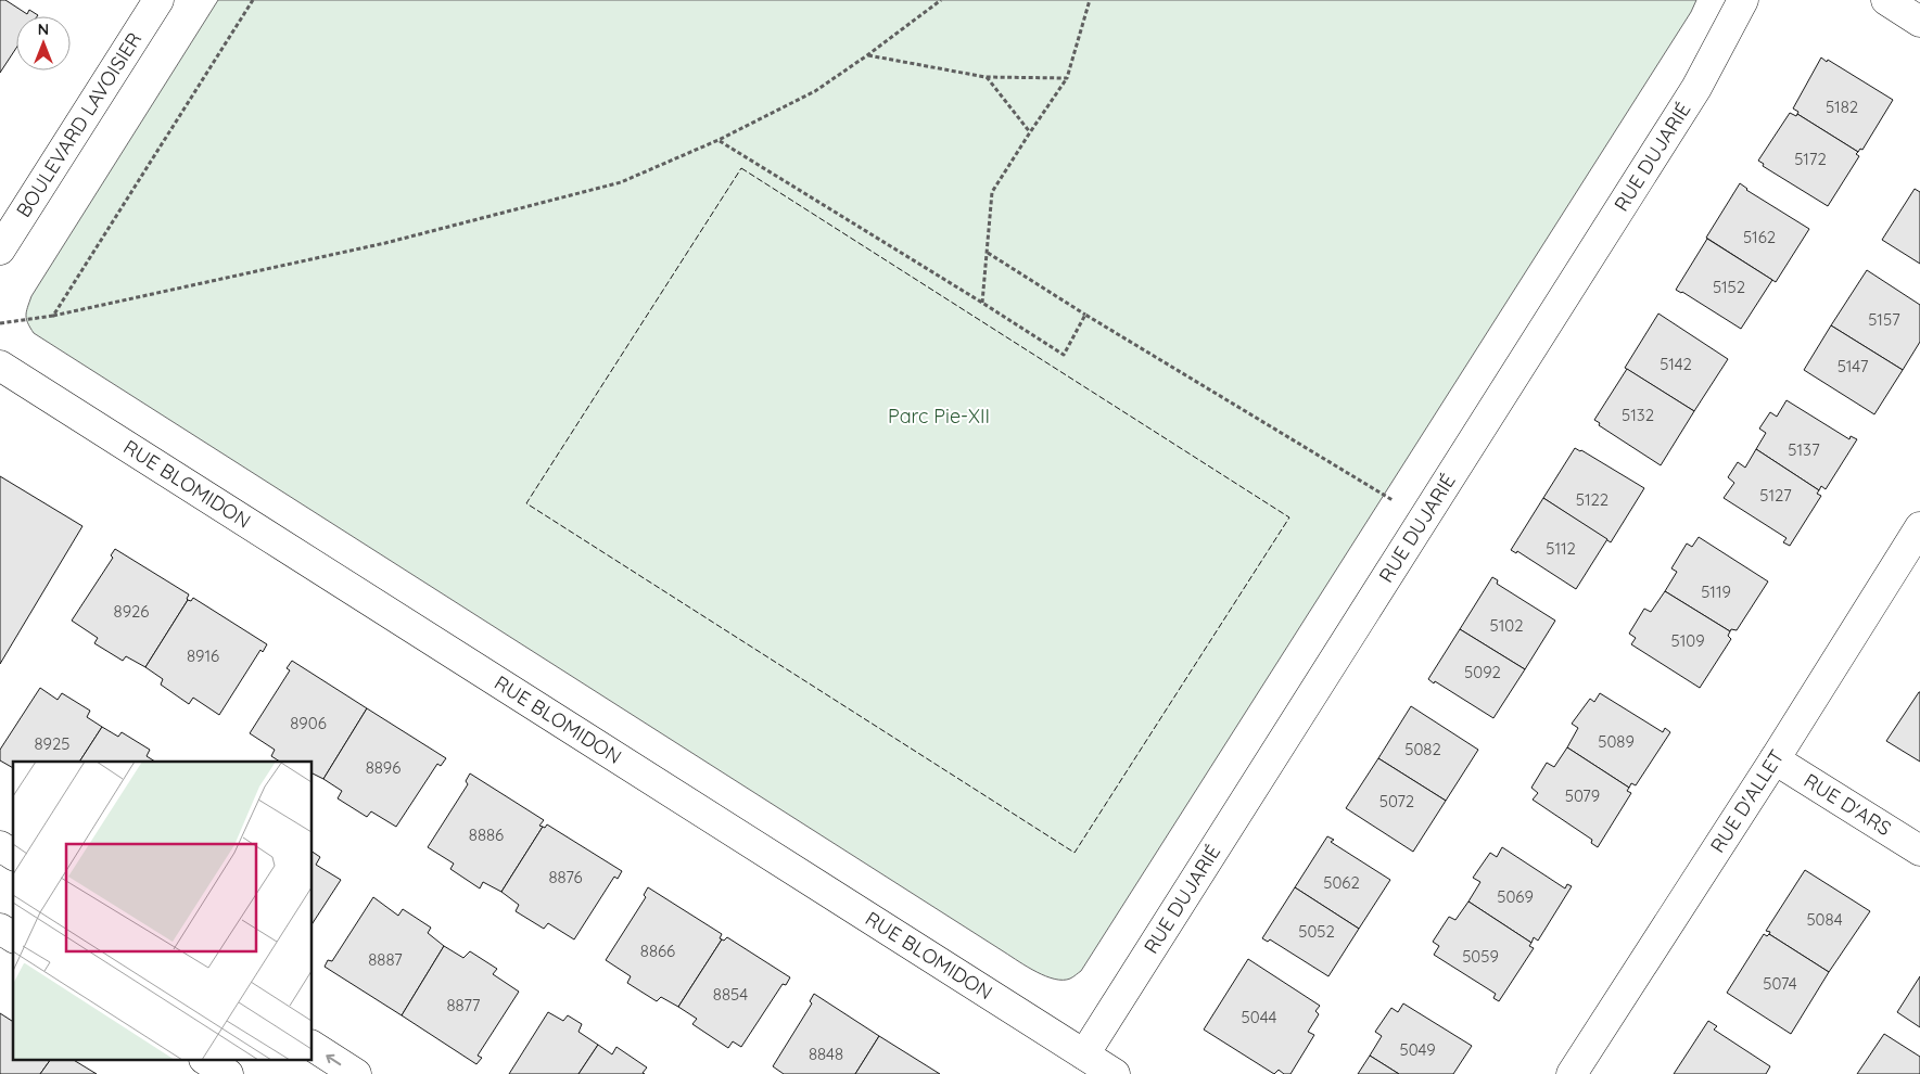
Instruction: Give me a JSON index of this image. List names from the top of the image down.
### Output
{
  "streets": {
    "street": [
      "BOULEVARD LAVOISIER",
      "RUE DUJARIÉ",
      "RUE BLOMIDON",
      "RUE D'ALLET",
      "RUE D'ARS"
    ]
  },
  "crossings": [
    ["RUE DUJARIÉ", "RUE BLOMIDON"],
    ["RUE D'ALLET", "RUE D'ARS"]
  ],
  "parks": ["Parc Pie-XII"],
  "house_numbers": [
    "5182",
    "5172",
    "5162",
    "5152",
    "5157",
    "5142",
    "5147",
    "5132",
    "5137",
    "5127",
    "5122",
    "5112",
    "5119",
    "8926",
    "5102",
    "5109",
    "8916",
    "5092",
    "8906",
    "5089",
    "8925",
    "5082",
    "8896",
    "5079",
    "5072",
    "8886",
    "8876",
    "5062",
    "5069",
    "5084",
    "5052",
    "8866",
    "5059",
    "8887",
    "5074",
    "8854",
    "8877",
    "5044",
    "5049",
    "8848"
  ],
  "north": "top"
}
